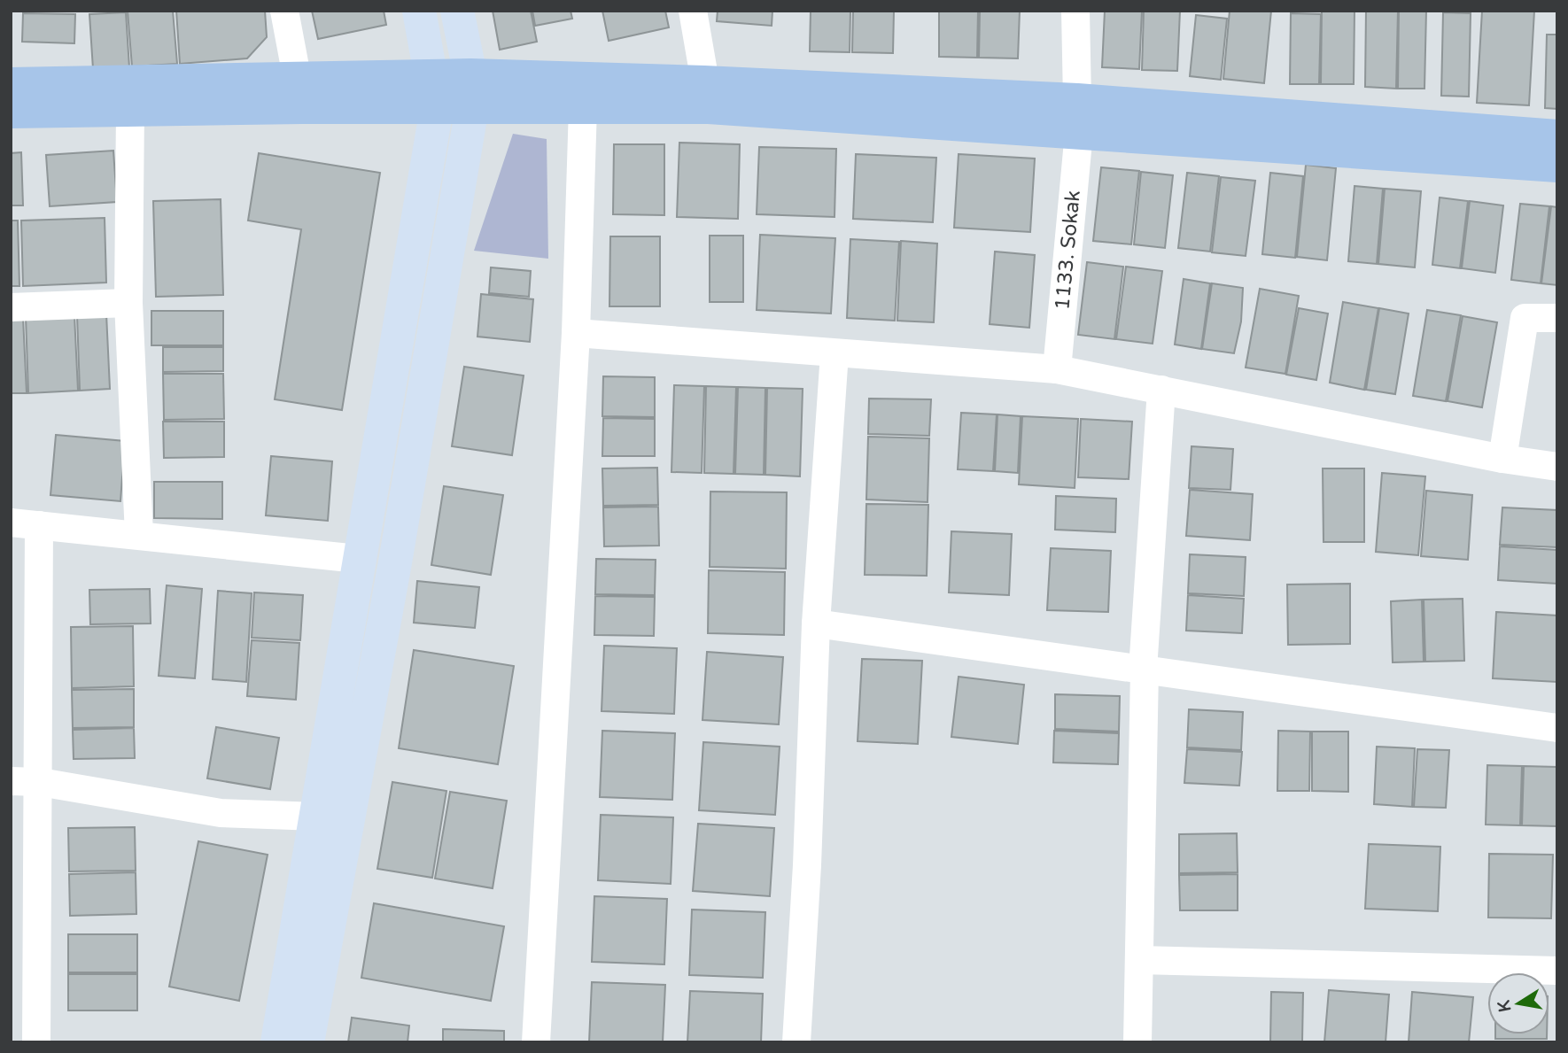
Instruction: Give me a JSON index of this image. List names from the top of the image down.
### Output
{
  "streets": {
    "street": ["1133. Sokak"]
  },
  "north": "left"
}
